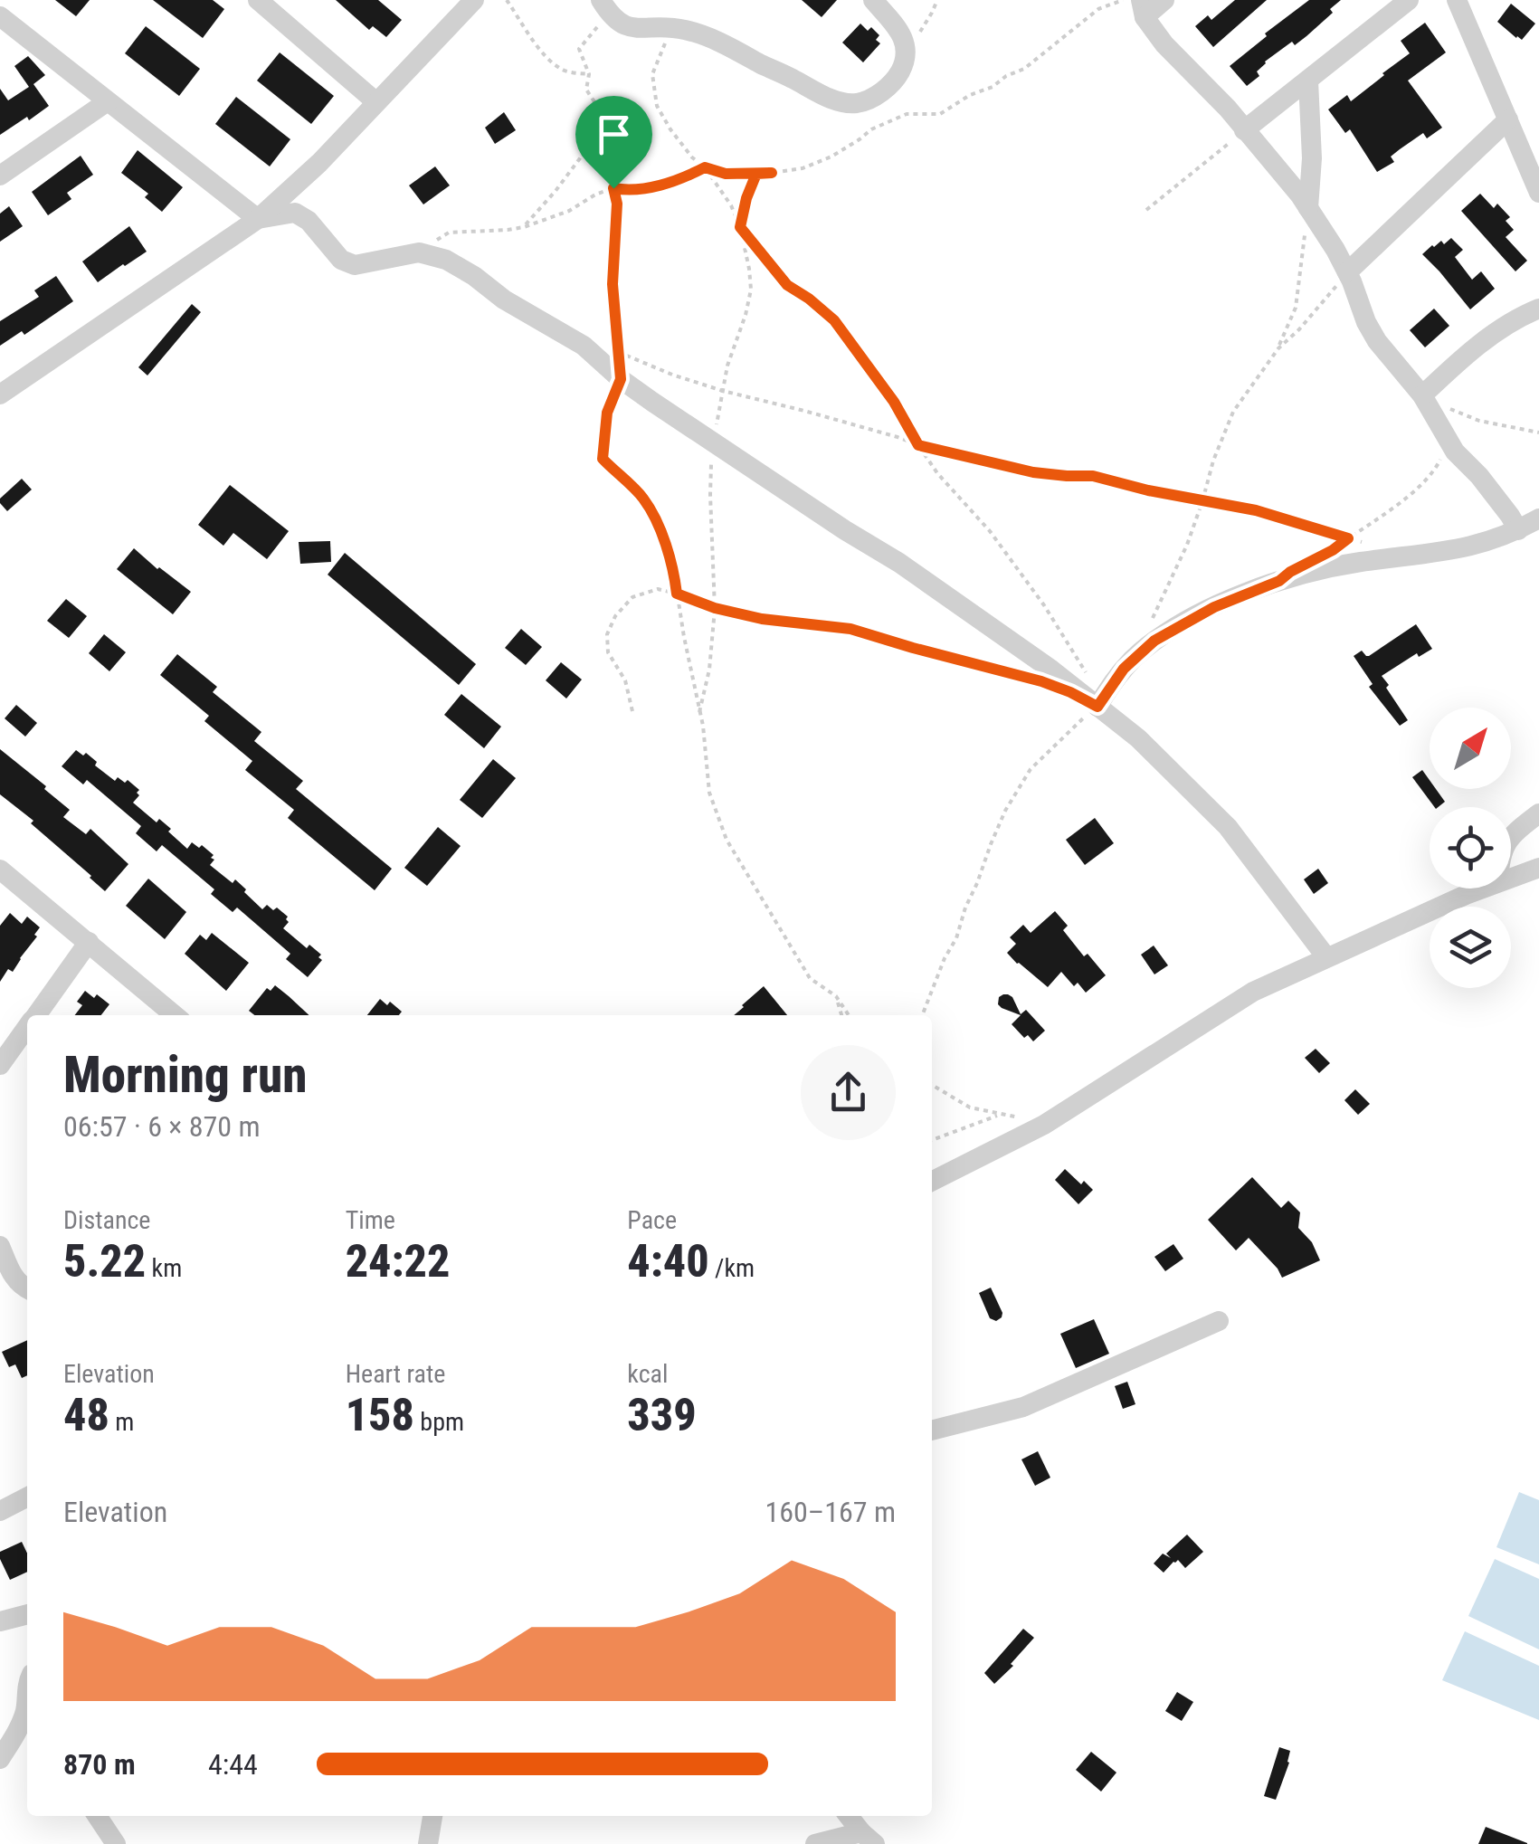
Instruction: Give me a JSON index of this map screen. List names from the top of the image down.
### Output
{
  "north": "top right",
  "page": {
    "heading": ["Morning run", "06:57 · 6 × 870 m"],
    "stats": [
      ["Distance", "5.22 km"],
      ["Time", "24:22"],
      ["Pace", "4:40 /km"],
      ["Elevation", "48 m"],
      ["Heart rate", "158 bpm"],
      ["kcal", "339"]
    ],
    "chart": ["Elevation", "160–167 m"],
    "list": [
      {
        "name": "870 m",
        "note": "4:44"
      }
    ]
  }
}
